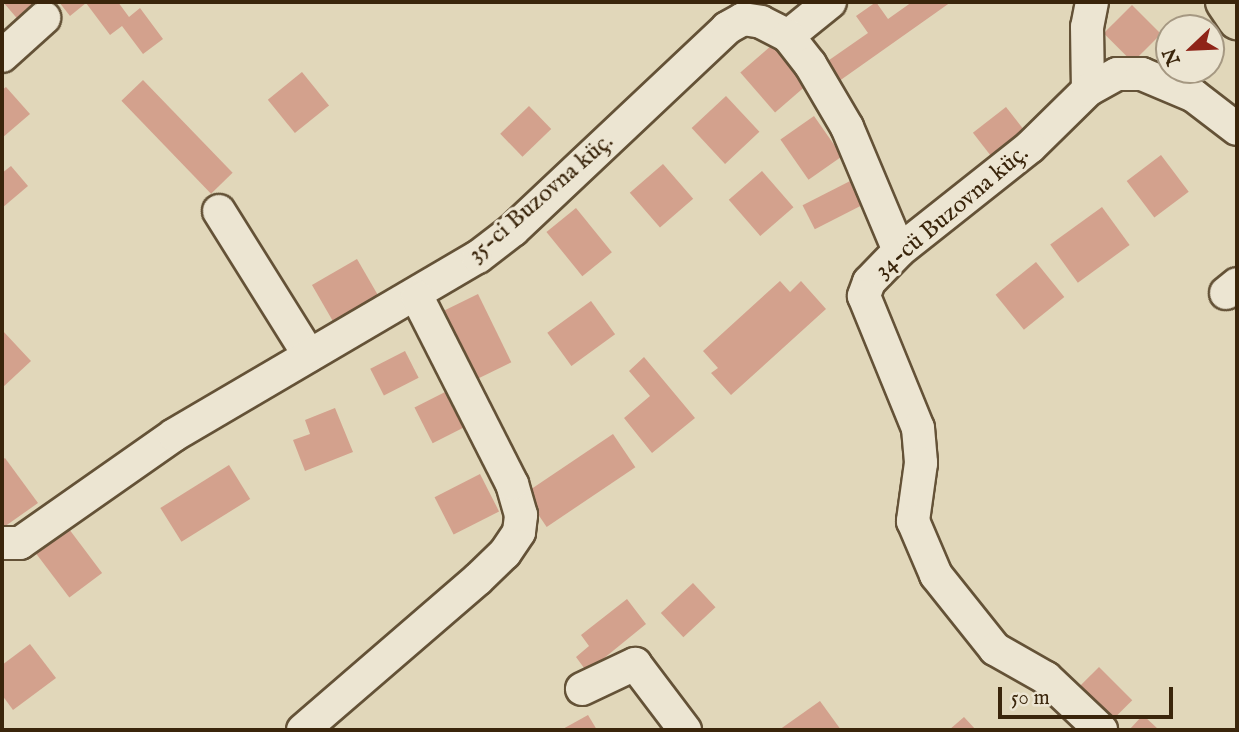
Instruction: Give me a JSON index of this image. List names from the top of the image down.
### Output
{
  "streets": {
    "street": ["35-ci Buzovna küç.", "34-cü Buzovna küç."]
  },
  "scale_bar": "50 m",
  "north": "bottom left"
}
